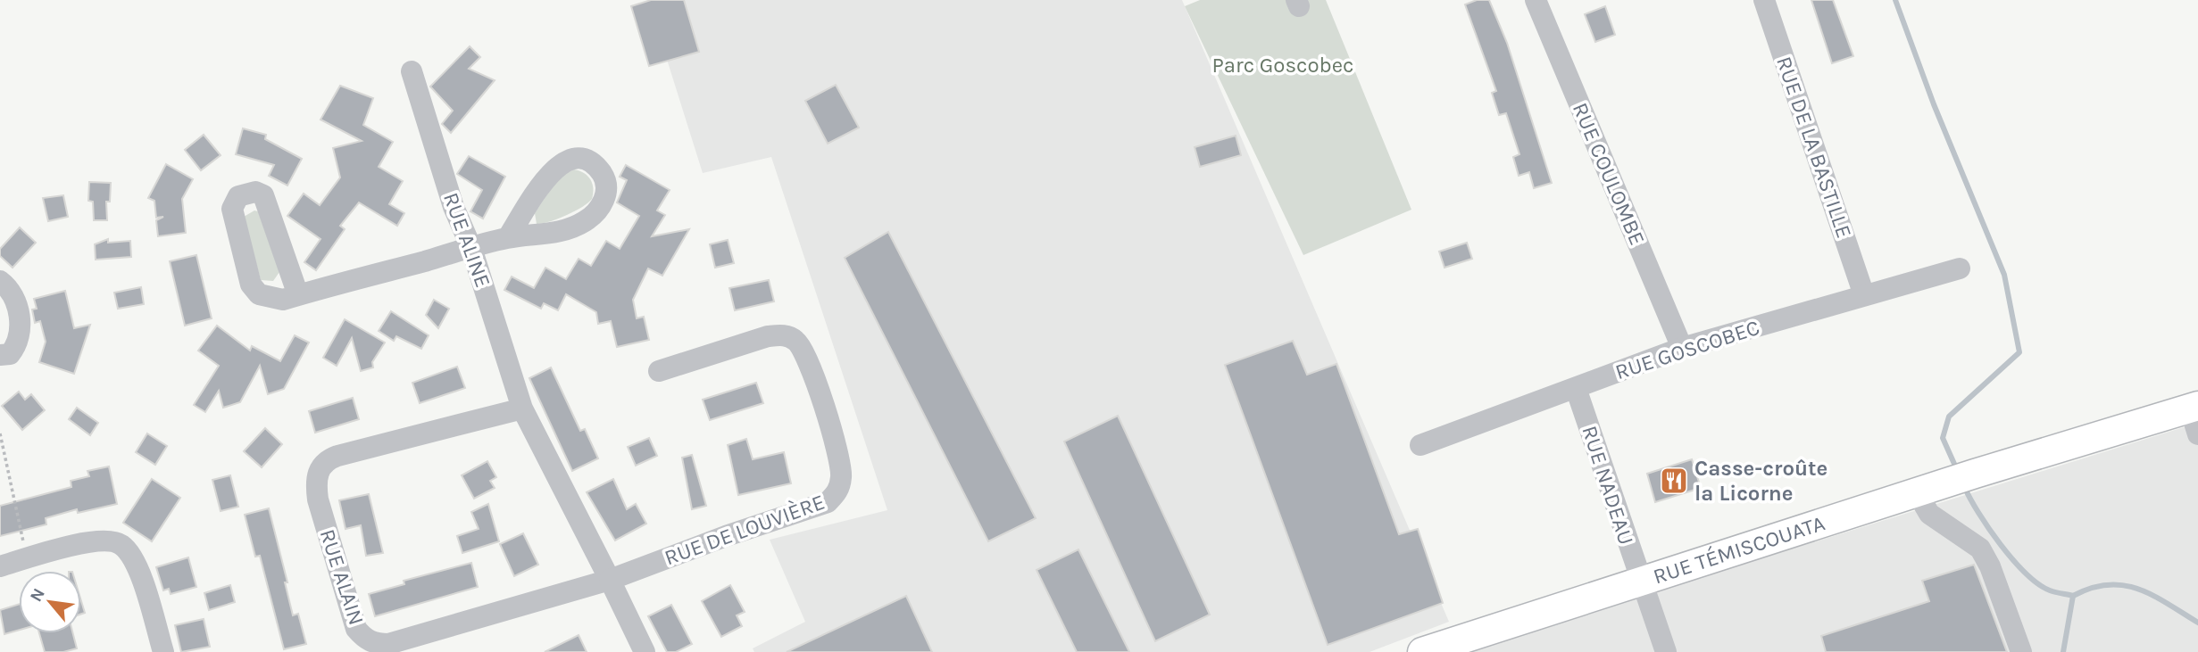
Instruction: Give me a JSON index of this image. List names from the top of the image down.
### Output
{
  "streets": {
    "main road": ["RUE TÉMISCOUATA"],
    "street": [
      "RUE DE LA BASTILLE",
      "RUE COULOMBE",
      "RUE ALINE",
      "RUE GOSCOBEC",
      "RUE NADEAU",
      "RUE DE LOUVIÈRE",
      "RUE ALAIN"
    ]
  },
  "crossings": [
    ["RUE DE LA BASTILLE", "RUE GOSCOBEC"],
    ["RUE COULOMBE", "RUE GOSCOBEC"],
    ["RUE ALINE", "RUE ALAIN"],
    ["RUE GOSCOBEC", "RUE NADEAU"],
    ["RUE NADEAU", "RUE TÉMISCOUATA"],
    ["RUE DE LOUVIÈRE", "RUE ALAIN"]
  ],
  "parks": ["Parc Goscobec"],
  "places": {
    "restaurant": ["Casse-croûte la Licorne"]
  },
  "north": "top left"
}
